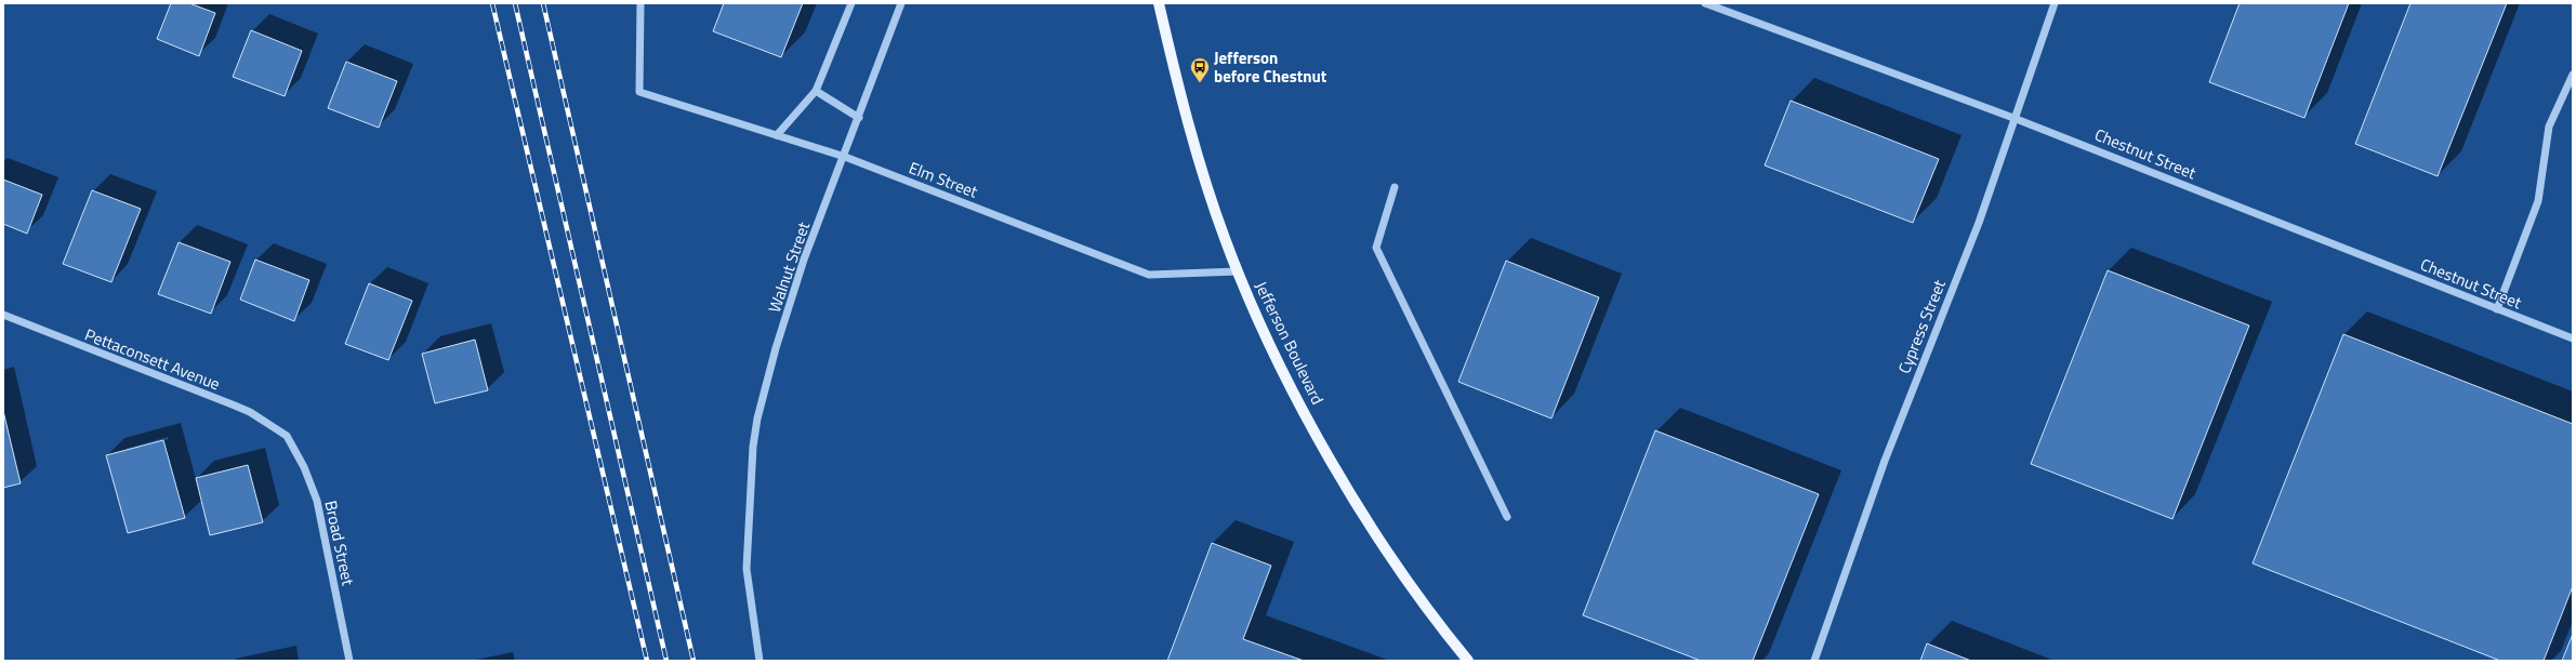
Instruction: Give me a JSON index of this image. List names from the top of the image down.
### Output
{
  "streets": {
    "main road": ["Jefferson Boulevard"],
    "street": [
      "Chestnut Street",
      "Elm Street",
      "Walnut Street",
      "Cypress Street",
      "Pettaconsett Avenue",
      "Broad Street"
    ]
  },
  "crossings": [
    ["Chestnut Street", "Cypress Street"],
    ["Elm Street", "Walnut Street"],
    ["Elm Street", "Jefferson Boulevard"],
    ["Pettaconsett Avenue", "Broad Street"]
  ],
  "places": {
    "bus stop": ["Jefferson before Chestnut"]
  }
}
